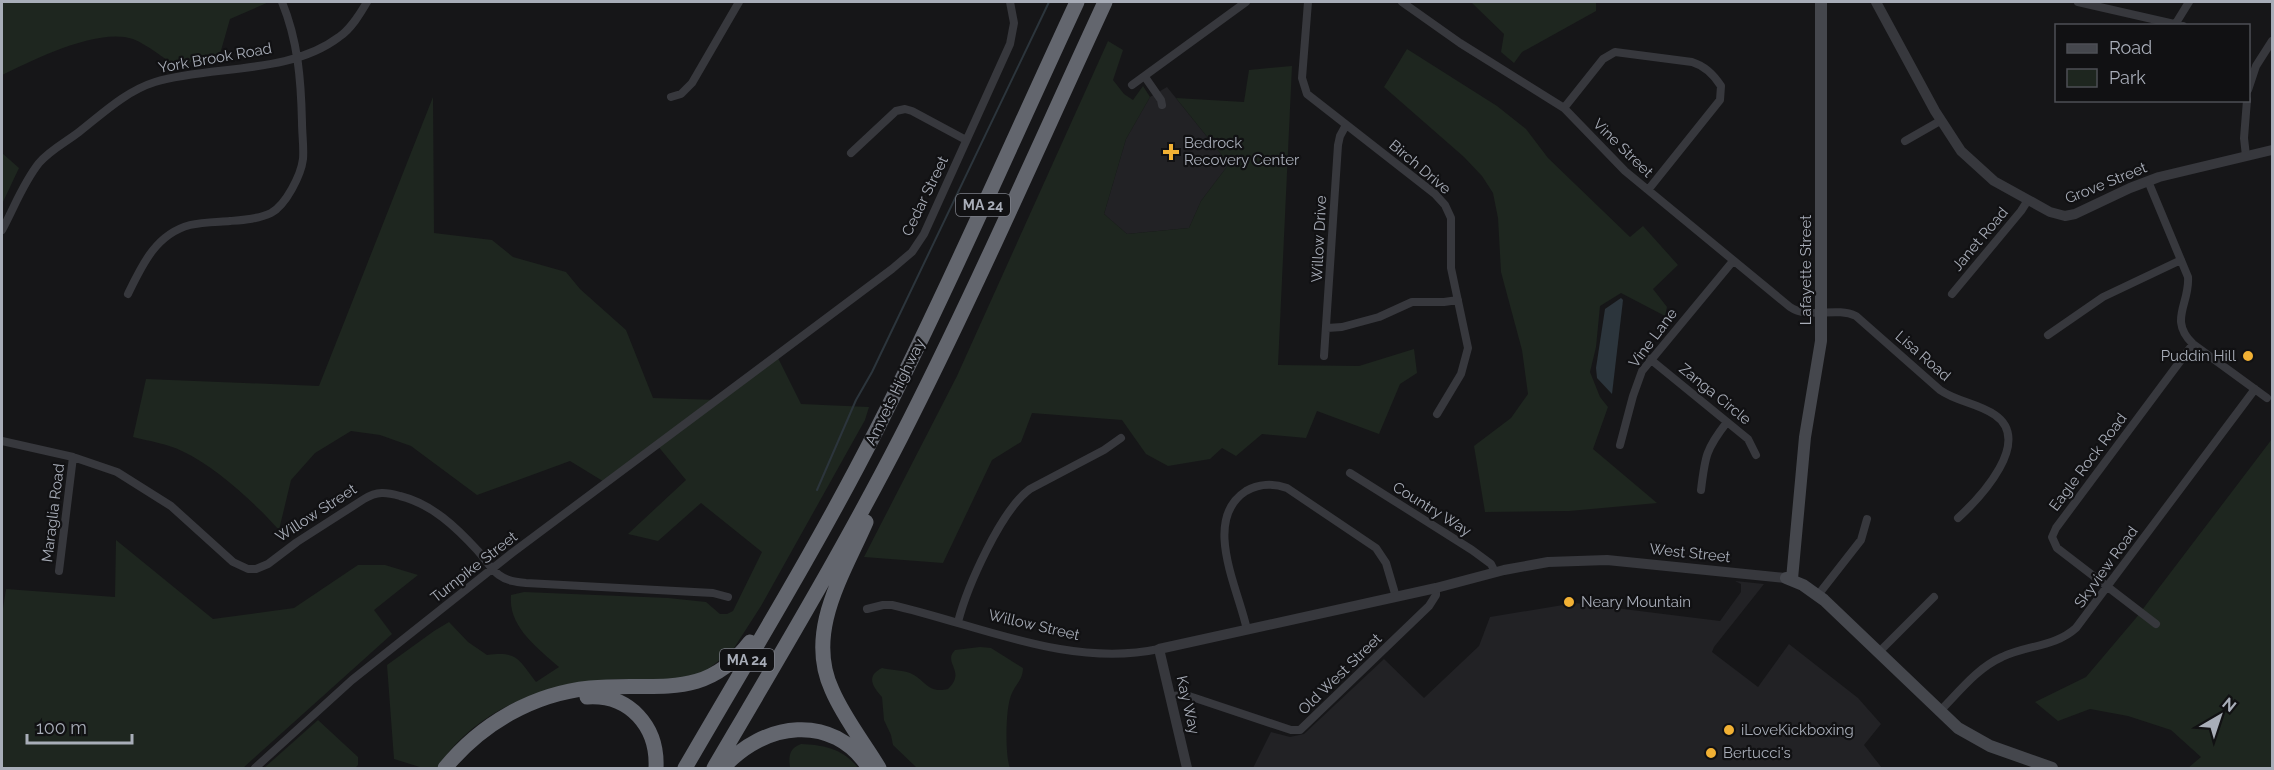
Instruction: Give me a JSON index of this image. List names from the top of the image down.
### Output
{
  "streets": {
    "highway": ["MA 24", "Amvets Highway"],
    "main road": ["Lafayette Street", "West Street"],
    "street": [
      "York Brook Road",
      "Vine Street",
      "Birch Drive",
      "Grove Street",
      "Cedar Street",
      "Willow Drive",
      "Janet Road",
      "Vine Lane",
      "Lisa Road",
      "Zanga Circle",
      "Eagle Rock Road",
      "Country Way",
      "Maraglia Road",
      "Willow Street",
      "Turnpike Street",
      "Skyview Road",
      "Old West Street",
      "Kay Way"
    ]
  },
  "crossings": [
    ["Vine Street", "Lafayette Street"],
    ["Vine Street", "Vine Lane"],
    ["Vine Street", "Lisa Road"],
    ["Birch Drive", "Willow Drive"],
    ["Grove Street", "Janet Road"],
    ["Cedar Street", "Turnpike Street"],
    ["Lafayette Street", "Lisa Road"],
    ["Lafayette Street", "West Street"],
    ["Vine Lane", "Zanga Circle"],
    ["Eagle Rock Road", "Skyview Road"],
    ["Country Way", "West Street"],
    ["Maraglia Road", "Willow Street"],
    ["Willow Street", "West Street"],
    ["Willow Street", "Turnpike Street"],
    ["Willow Street", "Kay Way"],
    ["West Street", "Skyview Road"],
    ["West Street", "Old West Street"],
    ["Old West Street", "Kay Way"]
  ],
  "places": {
    "health": ["Bedrock Recovery Center"],
    "other": [
      "Puddin Hill",
      "Neary Mountain",
      "iLoveKickboxing",
      "Bertucci's"
    ]
  },
  "legend": ["Road", "Park"],
  "scale_bar": "100 m",
  "north": "top right"
}
